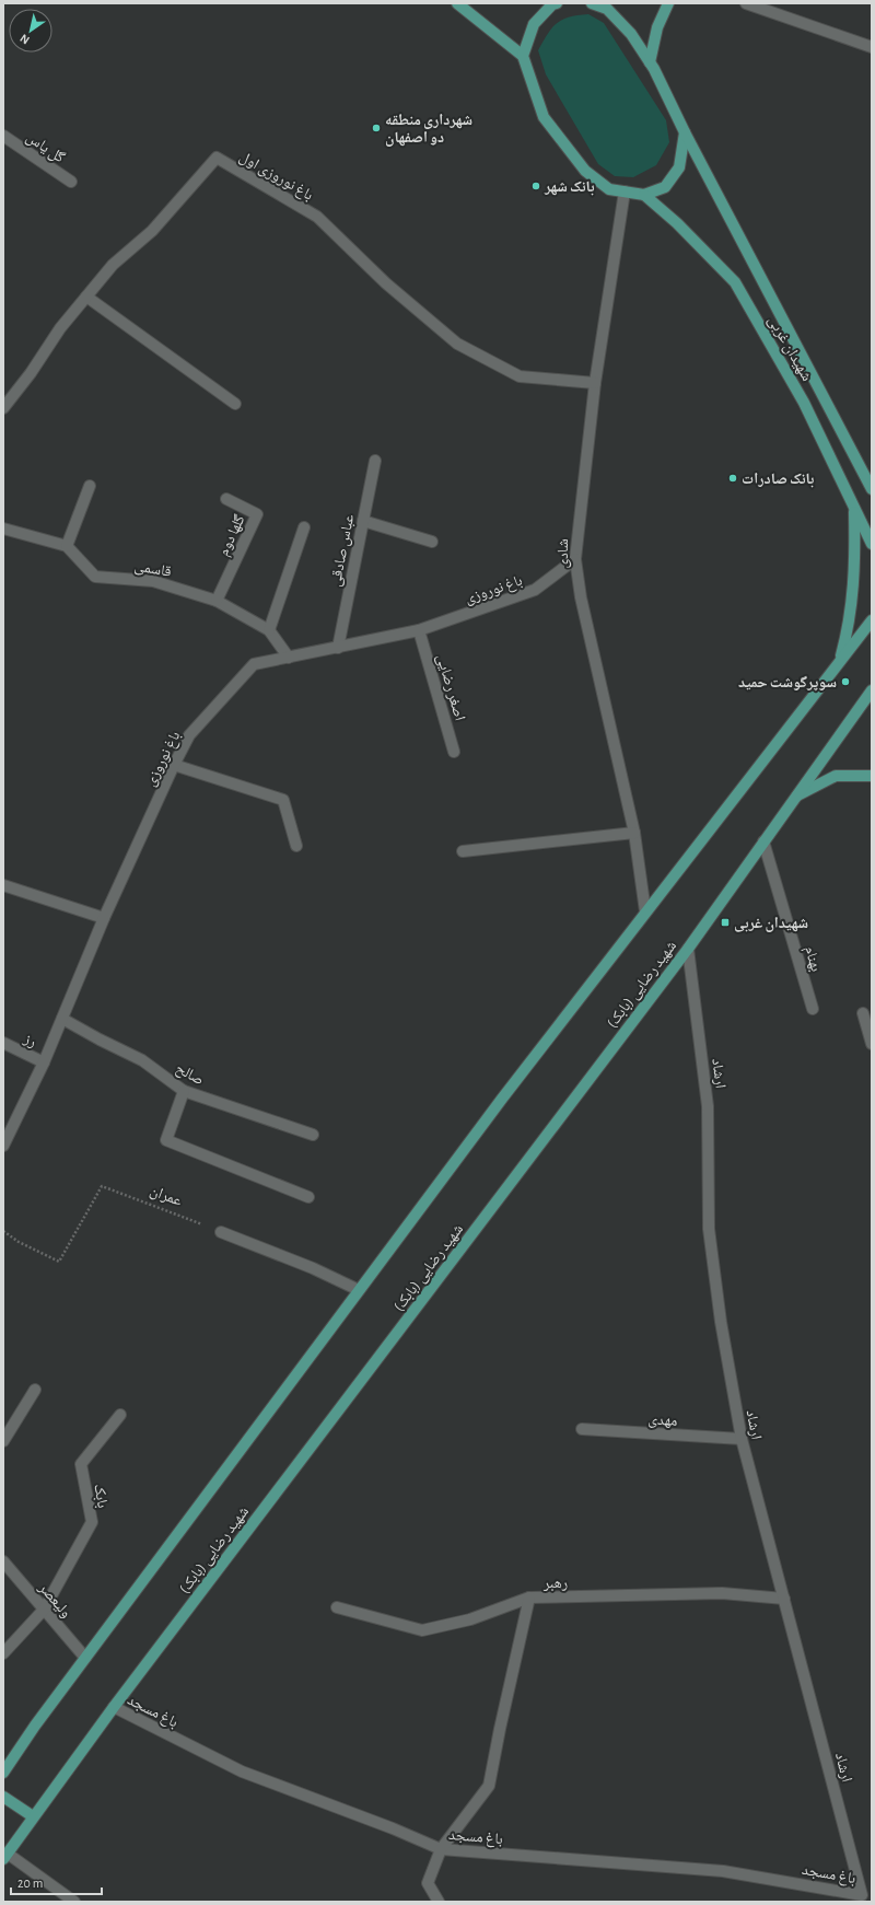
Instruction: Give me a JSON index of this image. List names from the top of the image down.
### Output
{
  "streets": {
    "main road": ["شهیدان غربی", "شهید رضایی (بابک)"],
    "street": [
      "گل یاس",
      "باغ نوروزی اول",
      "گلها دوم",
      "عباس صادقی",
      "شادی",
      "قاسمی",
      "باغ نوروزی",
      "اصغر رضایی",
      "بهنام",
      "رز",
      "صالح",
      "ارشاد",
      "مهدی",
      "بابک",
      "رهبر",
      "ولیعصر",
      "باغ مسجد"
    ],
    "path": ["عمران"]
  },
  "crossings": [
    ["باغ نوروزی اول", "شادی"],
    ["گلها دوم", "قاسمی"],
    ["عباس صادقی", "باغ نوروزی"],
    ["شادی", "باغ نوروزی"],
    ["قاسمی", "باغ نوروزی"],
    ["باغ نوروزی", "اصغر رضایی"],
    ["باغ نوروزی", "رز"],
    ["باغ نوروزی", "صالح"],
    ["بهنام", "شهید رضایی (بابک)"],
    ["شهید رضایی (بابک)", "ارشاد"],
    ["شهید رضایی (بابک)", "باغ مسجد"],
    ["ارشاد", "مهدی"],
    ["ارشاد", "رهبر"],
    ["ارشاد", "باغ مسجد"],
    ["بابک", "ولیعصر"]
  ],
  "places": {
    "other": [
      "شهرداری منطقه دو اصفهان",
      "بانک شهر",
      "بانک صادرات",
      "سوپرگوشت حمید"
    ],
    "transit": ["شهیدان غربی"]
  },
  "scale_bar": "20 m",
  "north": "bottom left"
}
